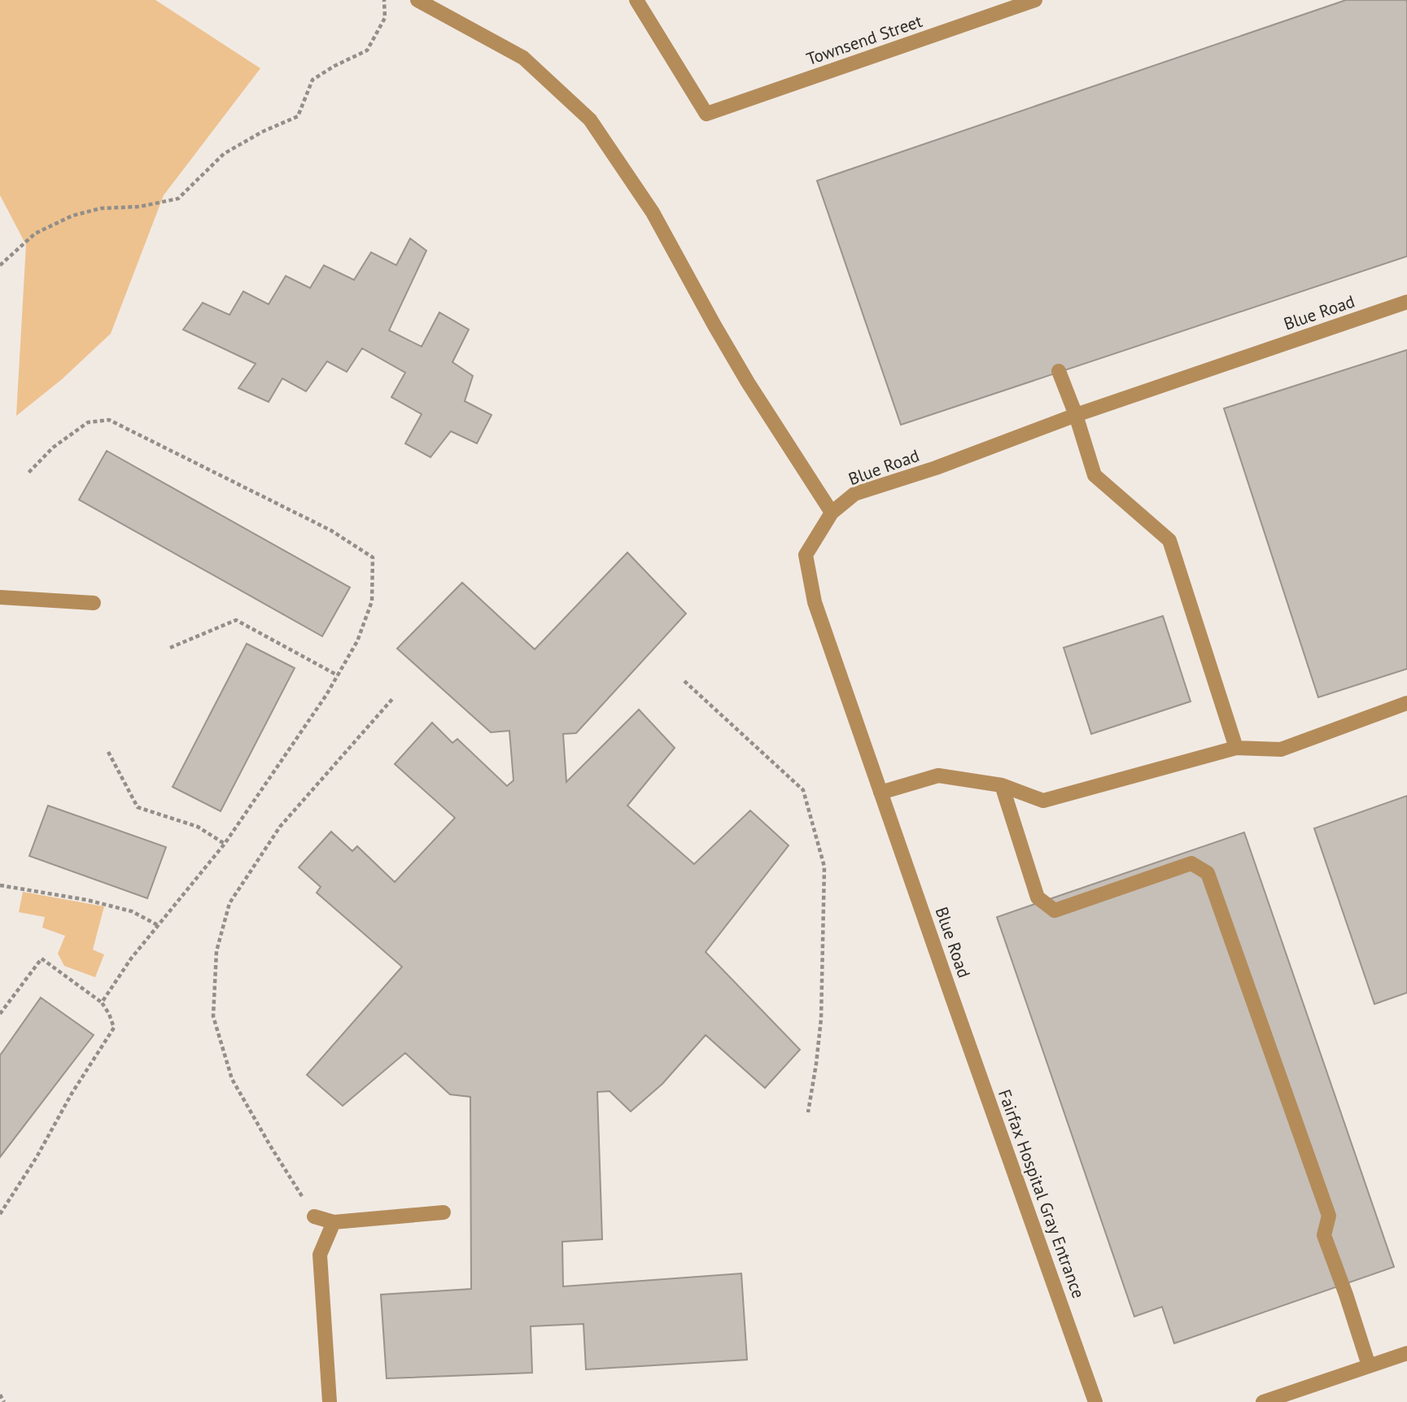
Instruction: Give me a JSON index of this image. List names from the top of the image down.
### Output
{
  "streets": {
    "street": ["Townsend Street", "Blue Road", "Fairfax Hospital Gray Entrance"]
  },
  "crossings": [
    ["Blue Road", "Fairfax Hospital Gray Entrance"]
  ]
}
